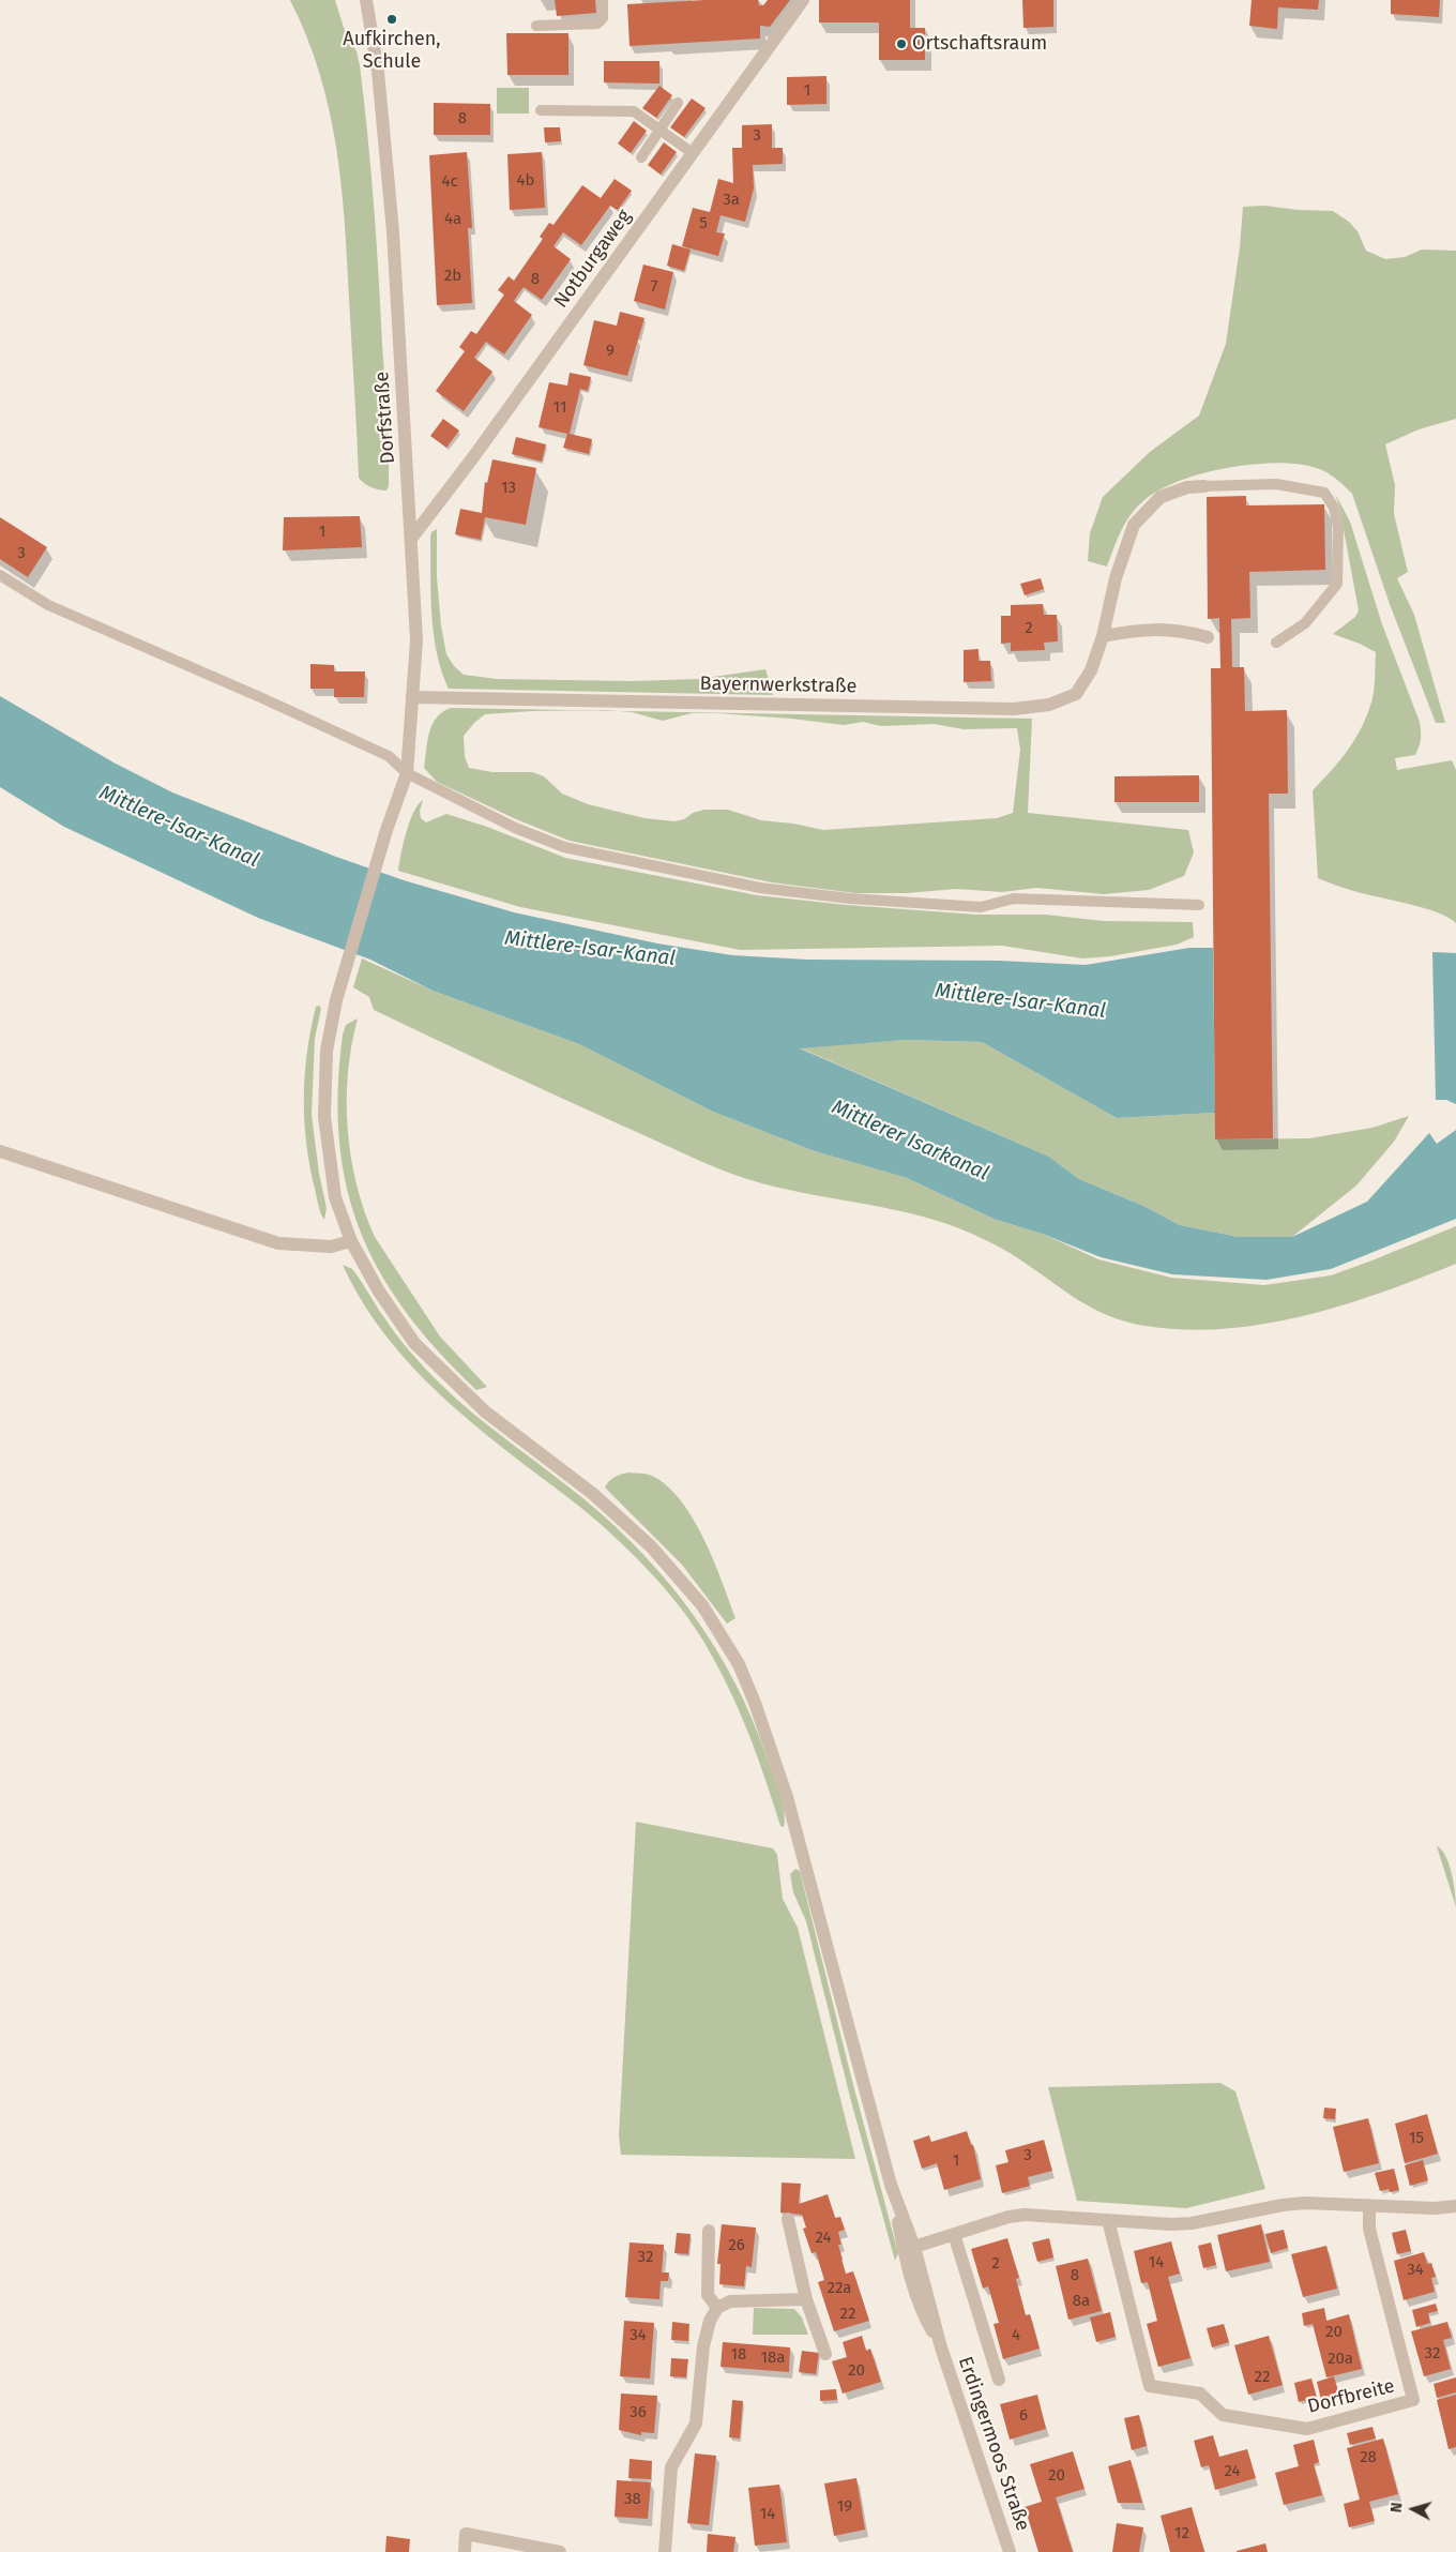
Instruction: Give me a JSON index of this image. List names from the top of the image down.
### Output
{
  "streets": {
    "street": [
      "Notburgaweg",
      "Dorfstraße",
      "Bayernwerkstraße",
      "Dorfbreite",
      "Erdingermoos Straße"
    ]
  },
  "crossings": [
    ["Notburgaweg", "Dorfstraße"],
    ["Dorfstraße", "Bayernwerkstraße"],
    ["Dorfstraße", "Erdingermoos Straße"]
  ],
  "water": ["Mittlere-Isar-Kanal", "Mittlerer Isarkanal"],
  "places": ["Aufkirchen, Schule", "Ortschaftsraum"],
  "house_numbers": [
    "1",
    "8",
    "3",
    "4b",
    "4c",
    "3a",
    "4a",
    "5",
    "2b",
    "8",
    "7",
    "9",
    "11",
    "13",
    "1",
    "3",
    "2",
    "15",
    "3",
    "1",
    "24",
    "26",
    "32",
    "14",
    "2",
    "34",
    "8",
    "22a",
    "8a",
    "22",
    "20",
    "34",
    "4",
    "32",
    "18",
    "18a",
    "20a",
    "20",
    "22",
    "36",
    "6",
    "28",
    "24",
    "20",
    "38",
    "19",
    "14",
    "12"
  ],
  "north": "left"
}
